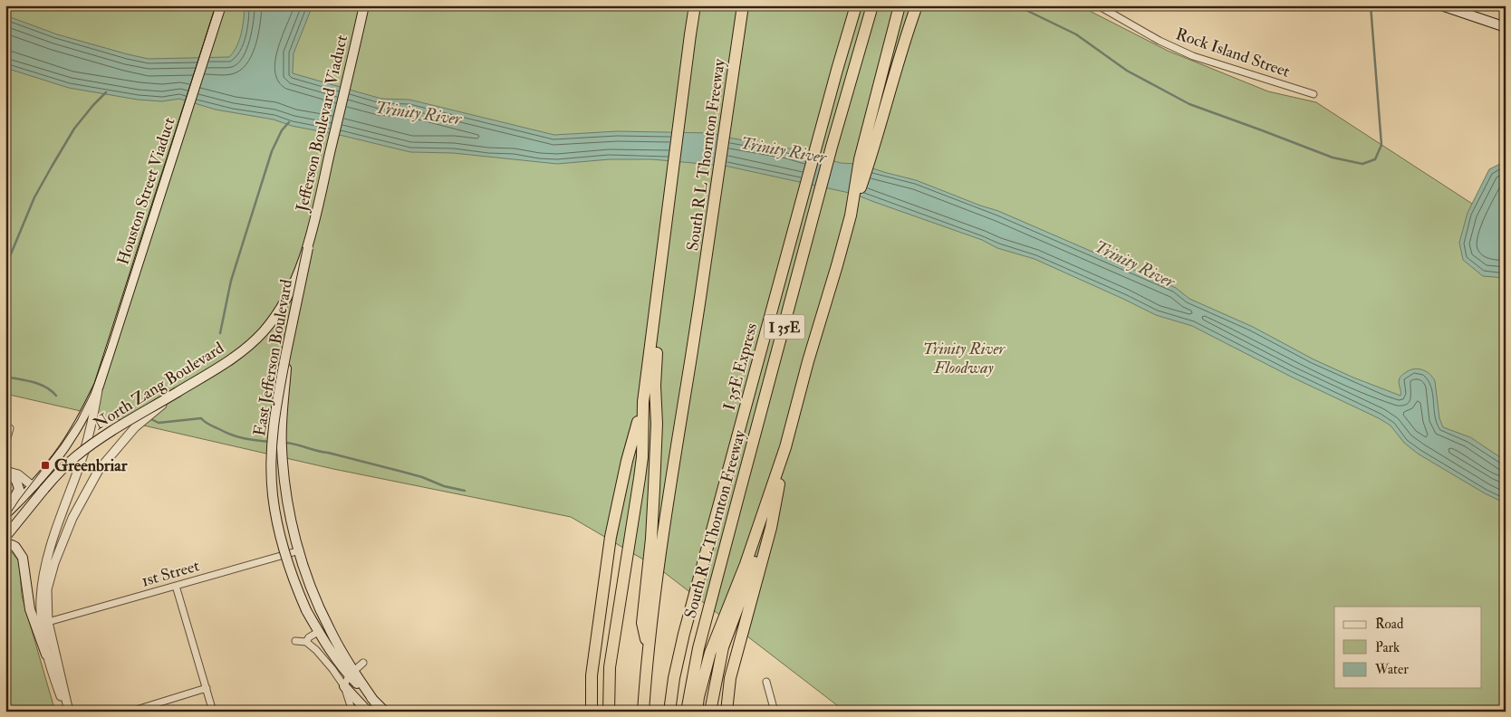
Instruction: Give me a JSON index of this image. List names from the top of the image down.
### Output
{
  "streets": {
    "highway": ["South R L Thornton Freeway", "I 35E", "I 35E Express"],
    "main road": [
      "Jefferson Boulevard Viaduct",
      "Houston Street Viaduct",
      "East Jefferson Boulevard",
      "North Zang Boulevard"
    ],
    "street": ["Rock Island Street", "1st Street"]
  },
  "crossings": [
    ["Jefferson Boulevard Viaduct", "East Jefferson Boulevard"],
    ["Jefferson Boulevard Viaduct", "North Zang Boulevard"],
    ["Houston Street Viaduct", "North Zang Boulevard"],
    ["East Jefferson Boulevard", "North Zang Boulevard"]
  ],
  "water": ["Trinity River"],
  "parks": ["Trinity River Floodway"],
  "places": {
    "transit": ["Greenbriar"]
  },
  "legend": ["Road", "Park", "Water"]
}
